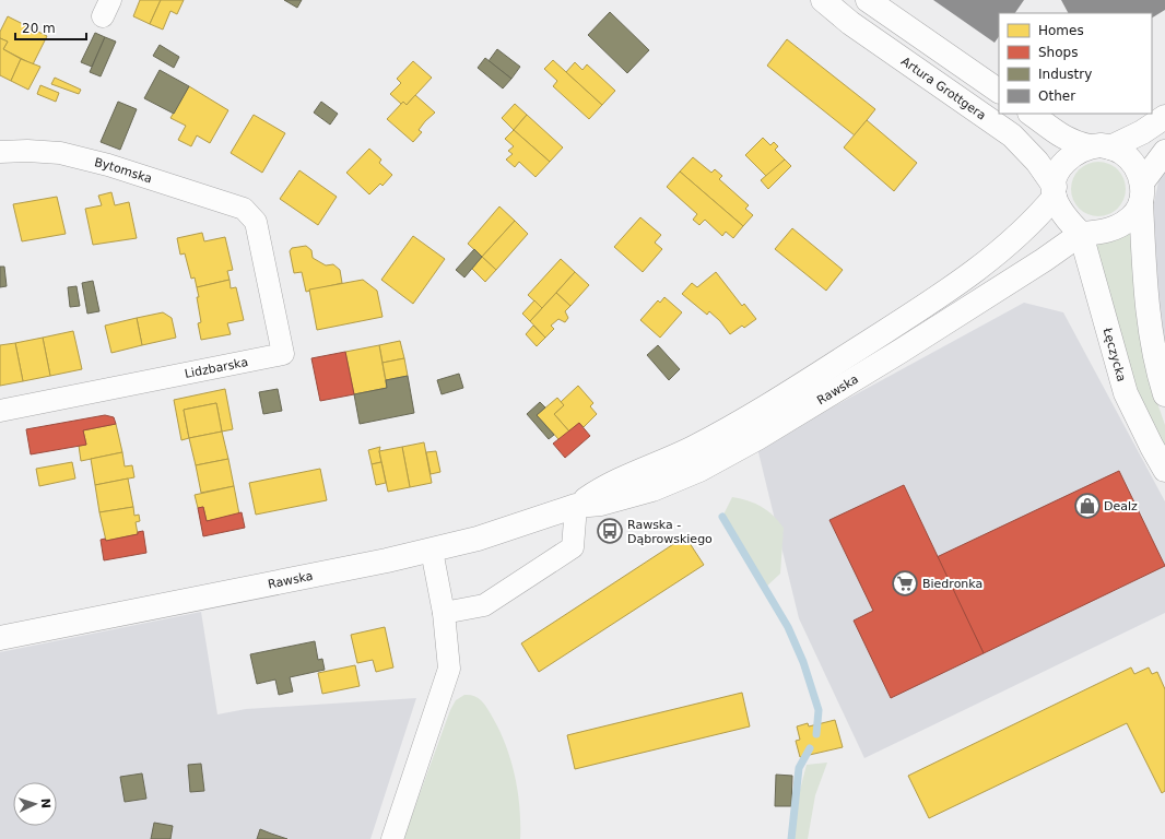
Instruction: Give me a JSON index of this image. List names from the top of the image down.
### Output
{
  "streets": {
    "street": [
      "Artura Grottgera",
      "Bytomska",
      "Łęczycka",
      "Lidzbarska",
      "Rawska"
    ]
  },
  "crossings": [
    ["Artura Grottgera", "Łęczycka"],
    ["Artura Grottgera", "Rawska"],
    ["Bytomska", "Lidzbarska"],
    ["Łęczycka", "Rawska"]
  ],
  "places": {
    "shop": ["Dealz"],
    "bus stop": ["Rawska - Dąbrowskiego"],
    "supermarket": ["Biedronka"]
  },
  "legend": [
    "Homes",
    "Shops",
    "Industry",
    "Other"
  ],
  "scale_bar": "20 m",
  "north": "right"
}
